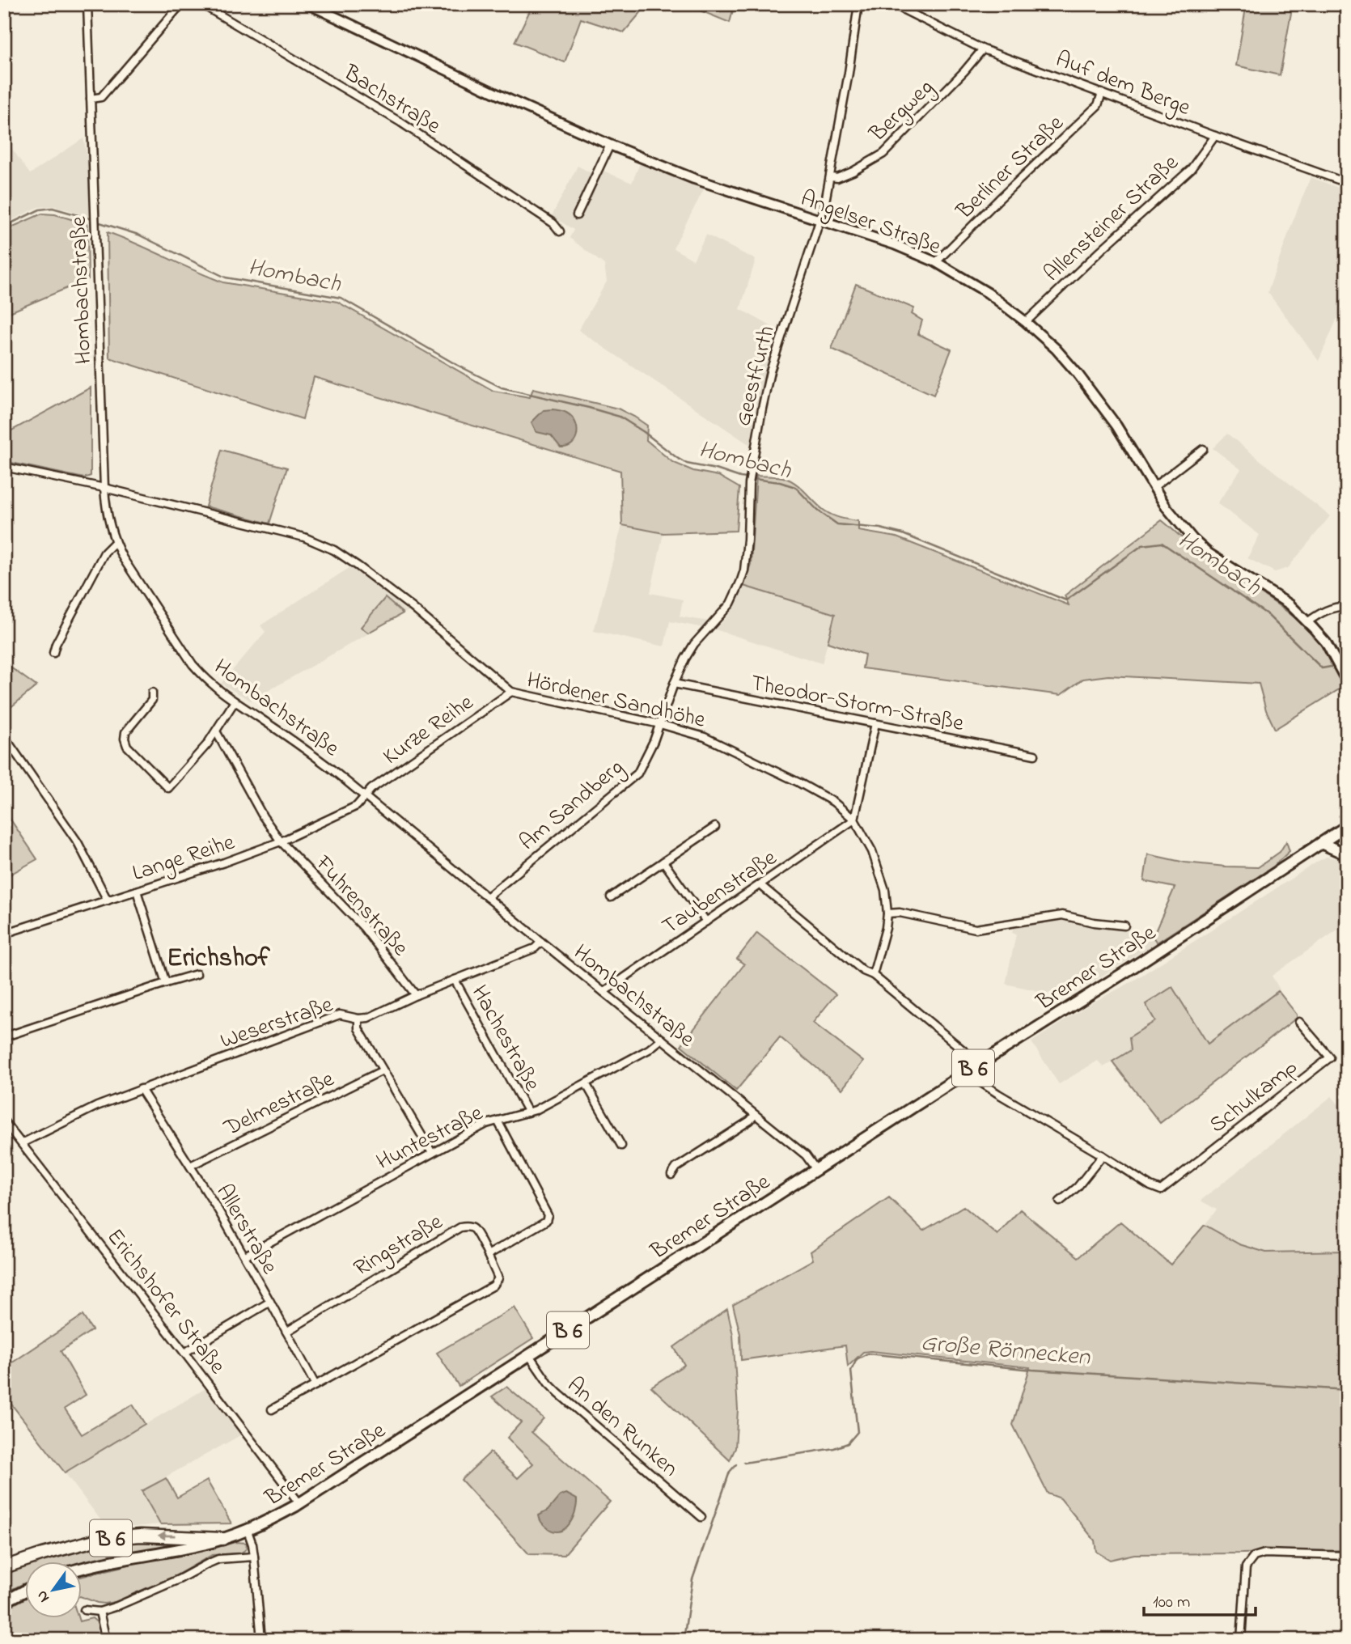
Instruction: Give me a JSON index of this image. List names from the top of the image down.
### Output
{
  "streets": {
    "highway": ["B 6"],
    "main road": ["Angelser Straße", "Bremer Straße"],
    "street": [
      "Auf dem Berge",
      "Bachstraße",
      "Bergweg",
      "Berliner Straße",
      "Allensteiner Straße",
      "Hombachstraße",
      "Geestfurth",
      "Hördener Sandhöhe",
      "Theodor-Storm-Straße",
      "Kurze Reihe",
      "Am Sandberg",
      "Lange Reihe",
      "Taubenstraße",
      "Fuhrenstraße",
      "Weserstraße",
      "Hachestraße",
      "Schulkamp",
      "Delmestraße",
      "Huntestraße",
      "Allerstraße",
      "Ringstraße",
      "Erichshofer Straße",
      "An den Runken"
    ]
  },
  "crossings": [
    ["Auf dem Berge", "Bergweg"],
    ["Auf dem Berge", "Berliner Straße"],
    ["Auf dem Berge", "Allensteiner Straße"],
    ["Bergweg", "Geestfurth"],
    ["Berliner Straße", "Angelser Straße"],
    ["Allensteiner Straße", "Angelser Straße"],
    ["Angelser Straße", "Geestfurth"],
    ["Hombachstraße", "Hördener Sandhöhe"],
    ["Hombachstraße", "Kurze Reihe"],
    ["Hombachstraße", "Am Sandberg"],
    ["Hombachstraße", "Lange Reihe"],
    ["Hombachstraße", "Taubenstraße"],
    ["Hombachstraße", "Bremer Straße"],
    ["Hombachstraße", "Weserstraße"],
    ["Hombachstraße", "Huntestraße"],
    ["Geestfurth", "Hördener Sandhöhe"],
    ["Geestfurth", "Theodor-Storm-Straße"],
    ["Geestfurth", "Am Sandberg"],
    ["Hördener Sandhöhe", "Kurze Reihe"],
    ["Hördener Sandhöhe", "Am Sandberg"],
    ["Hördener Sandhöhe", "Taubenstraße"],
    ["Kurze Reihe", "Lange Reihe"],
    ["Lange Reihe", "Fuhrenstraße"],
    ["Fuhrenstraße", "Weserstraße"],
    ["Bremer Straße", "B 6"],
    ["Bremer Straße", "Erichshofer Straße"],
    ["Bremer Straße", "An den Runken"],
    ["Weserstraße", "Hachestraße"],
    ["Weserstraße", "Allerstraße"],
    ["Weserstraße", "Erichshofer Straße"],
    ["Hachestraße", "Huntestraße"],
    ["Delmestraße", "Allerstraße"],
    ["Huntestraße", "Allerstraße"],
    ["Allerstraße", "Erichshofer Straße"]
  ],
  "districts": ["Erichshof"],
  "water": ["Hombach", "Große Rönnecken"],
  "scale_bar": "100 m",
  "north": "bottom left"
}
